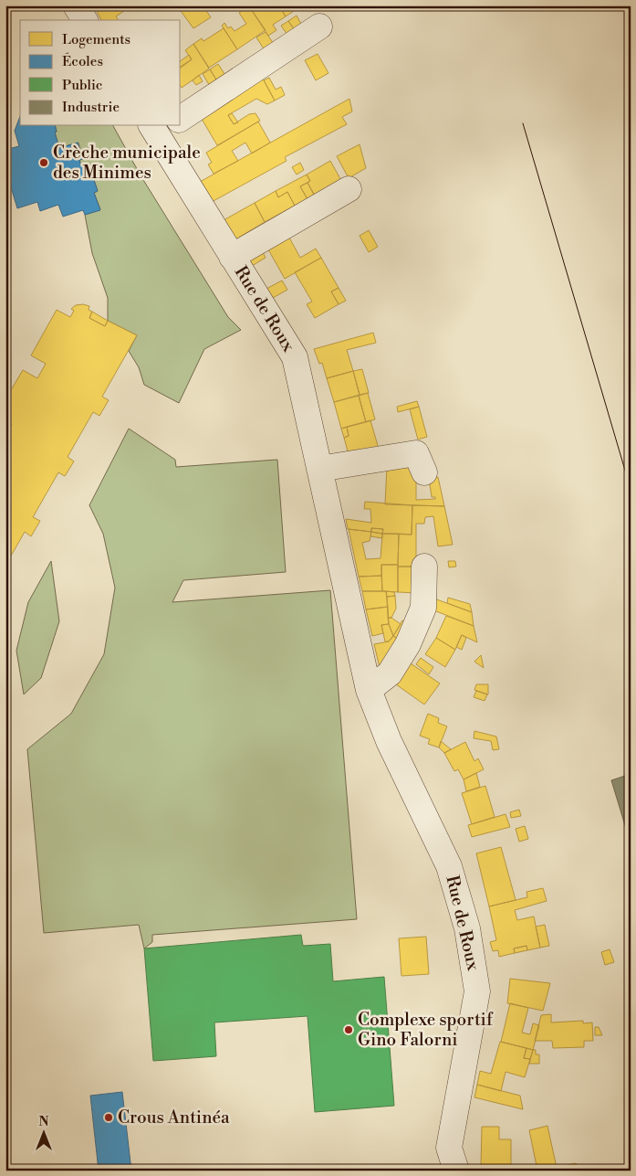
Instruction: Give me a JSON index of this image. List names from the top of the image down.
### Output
{
  "streets": {
    "street": ["Rue de Roux"]
  },
  "places": ["Crèche municipale des Minimes", "Complexe sportif Gino Falorni", "Crous Antinéa"],
  "legend": [
    "Logements",
    "Écoles",
    "Public",
    "Industrie"
  ],
  "north": "top"
}
